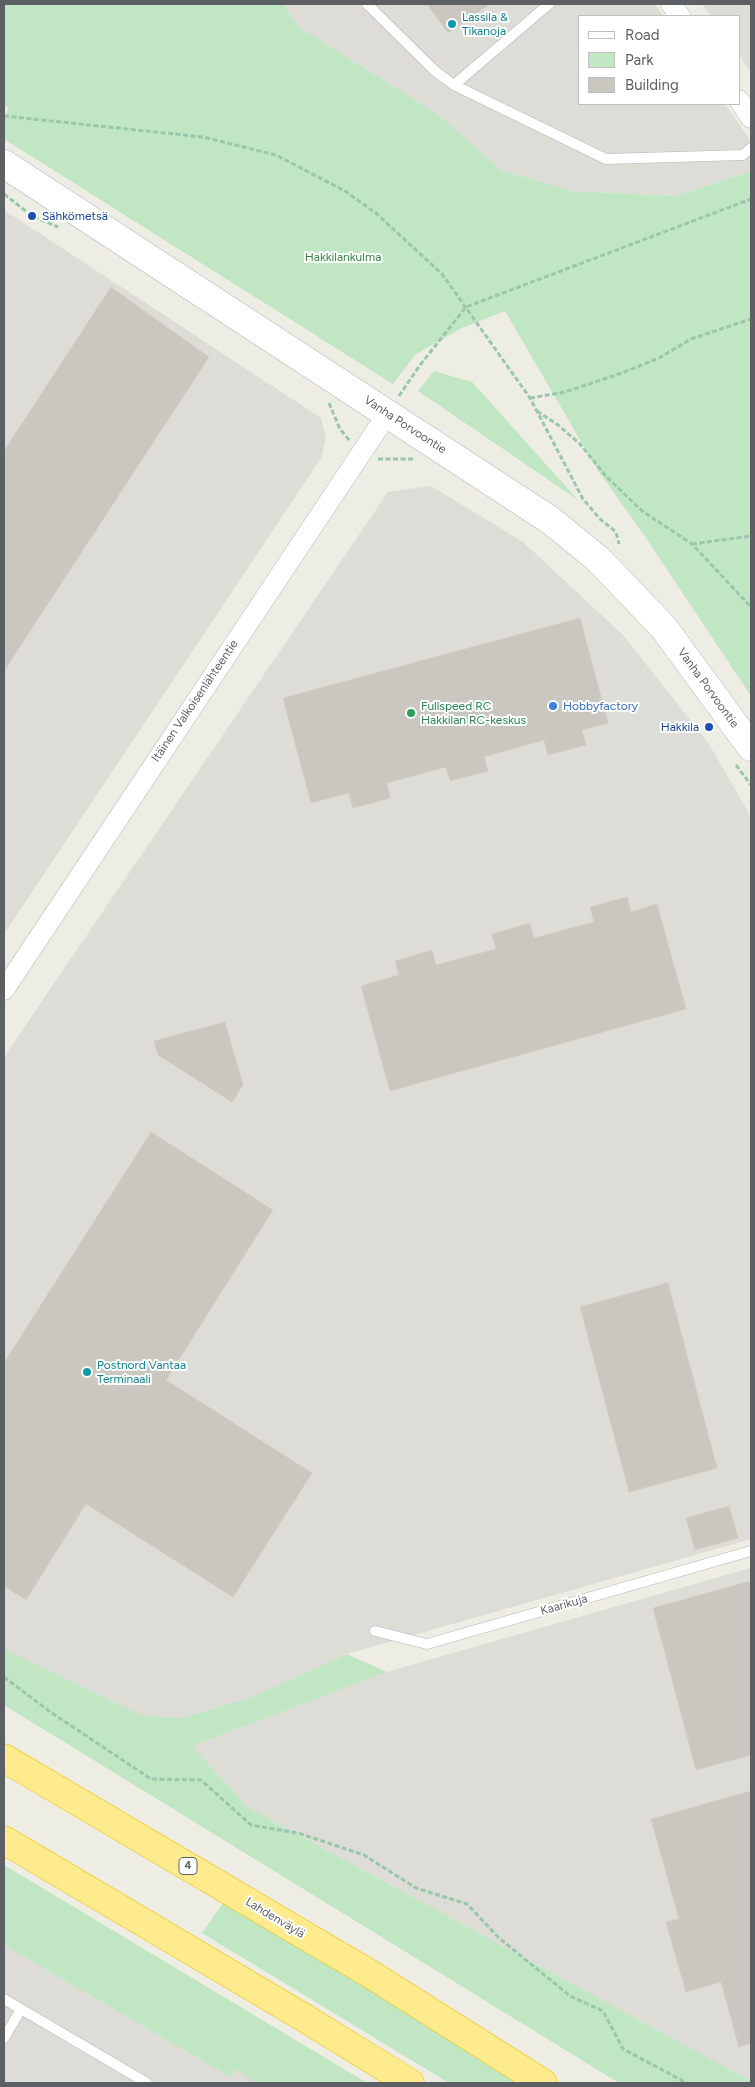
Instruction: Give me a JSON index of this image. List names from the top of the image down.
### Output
{
  "streets": {
    "highway": ["4", "Lahdenväylä"],
    "main road": ["Vanha Porvoontie"],
    "street": ["Itäinen Valkoisenlähteentie"],
    "lane": ["Kaarikuja"]
  },
  "crossings": [
    ["Vanha Porvoontie", "Itäinen Valkoisenlähteentie"]
  ],
  "parks": ["Hakkilankulma"],
  "places": [
    "Lassila & Tikanoja",
    "Sähkömetsä",
    "Hobbyfactory",
    "Fullspeed RC Hakkilan RC-keskus",
    "Hakkila",
    "Postnord Vantaa Terminaali"
  ],
  "legend": ["Road", "Park", "Building"]
}
